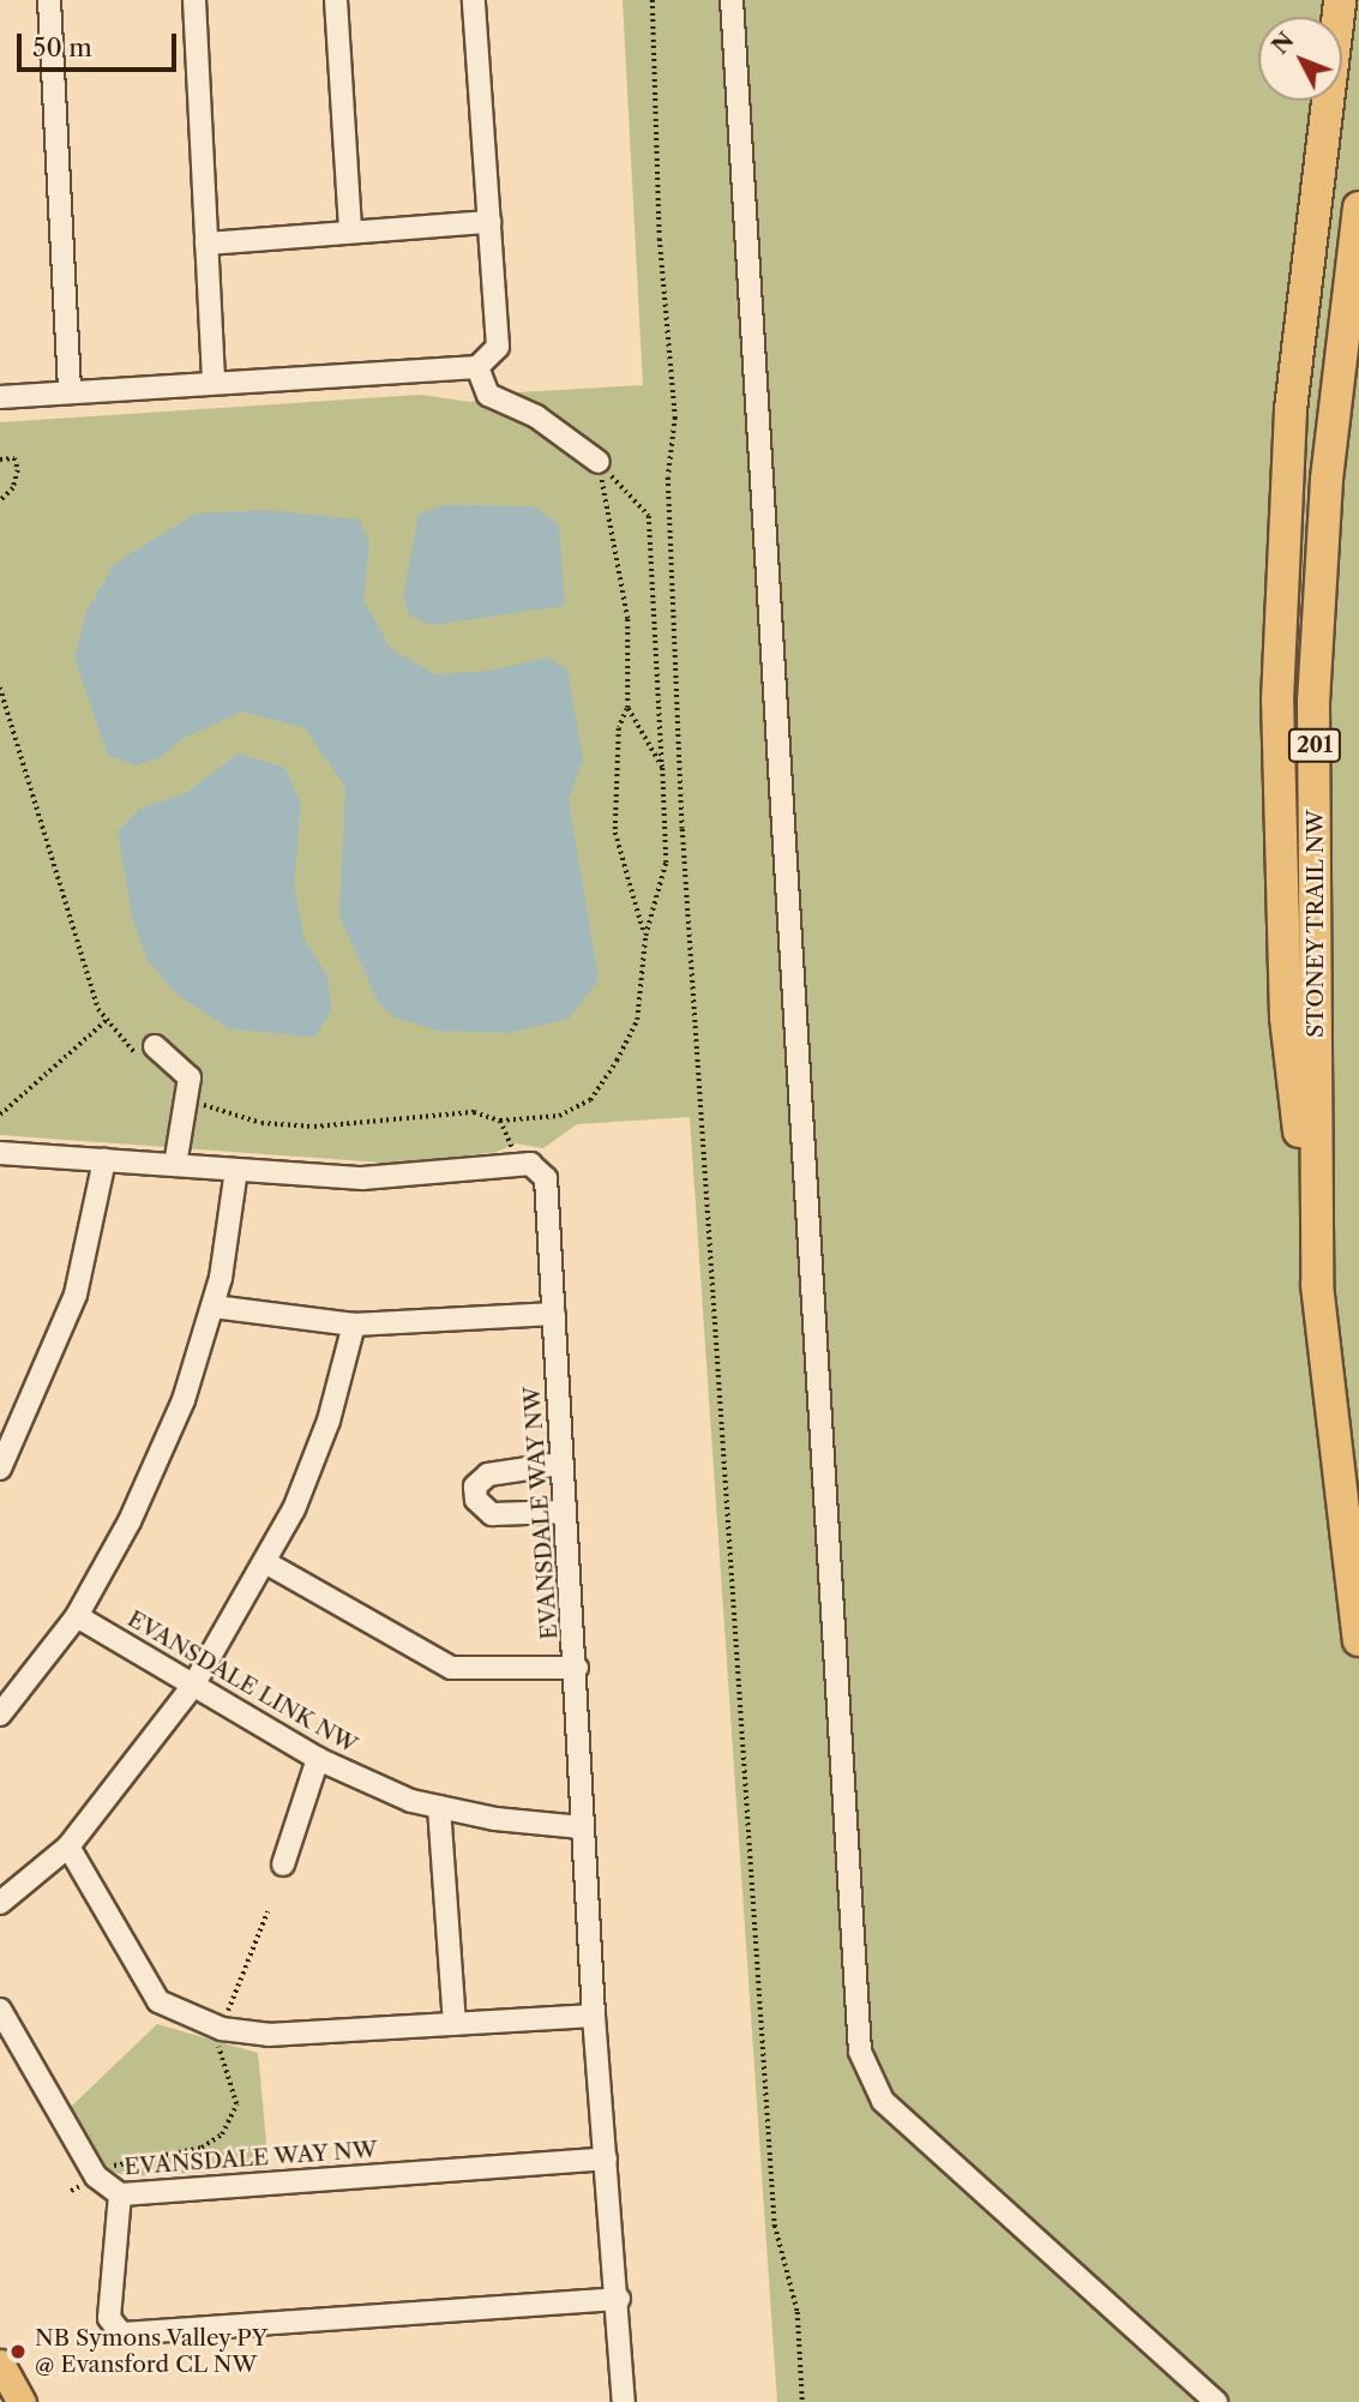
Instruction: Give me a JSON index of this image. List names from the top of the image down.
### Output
{
  "streets": {
    "highway": ["201", "STONEY TRAIL NW"],
    "street": ["EVANSDALE WAY NW", "EVANSDALE LINK NW"]
  },
  "crossings": [
    ["EVANSDALE WAY NW", "EVANSDALE LINK NW"]
  ],
  "places": ["NB Symons Valley PY @ Evansford CL NW"],
  "scale_bar": "50 m",
  "north": "top left"
}
